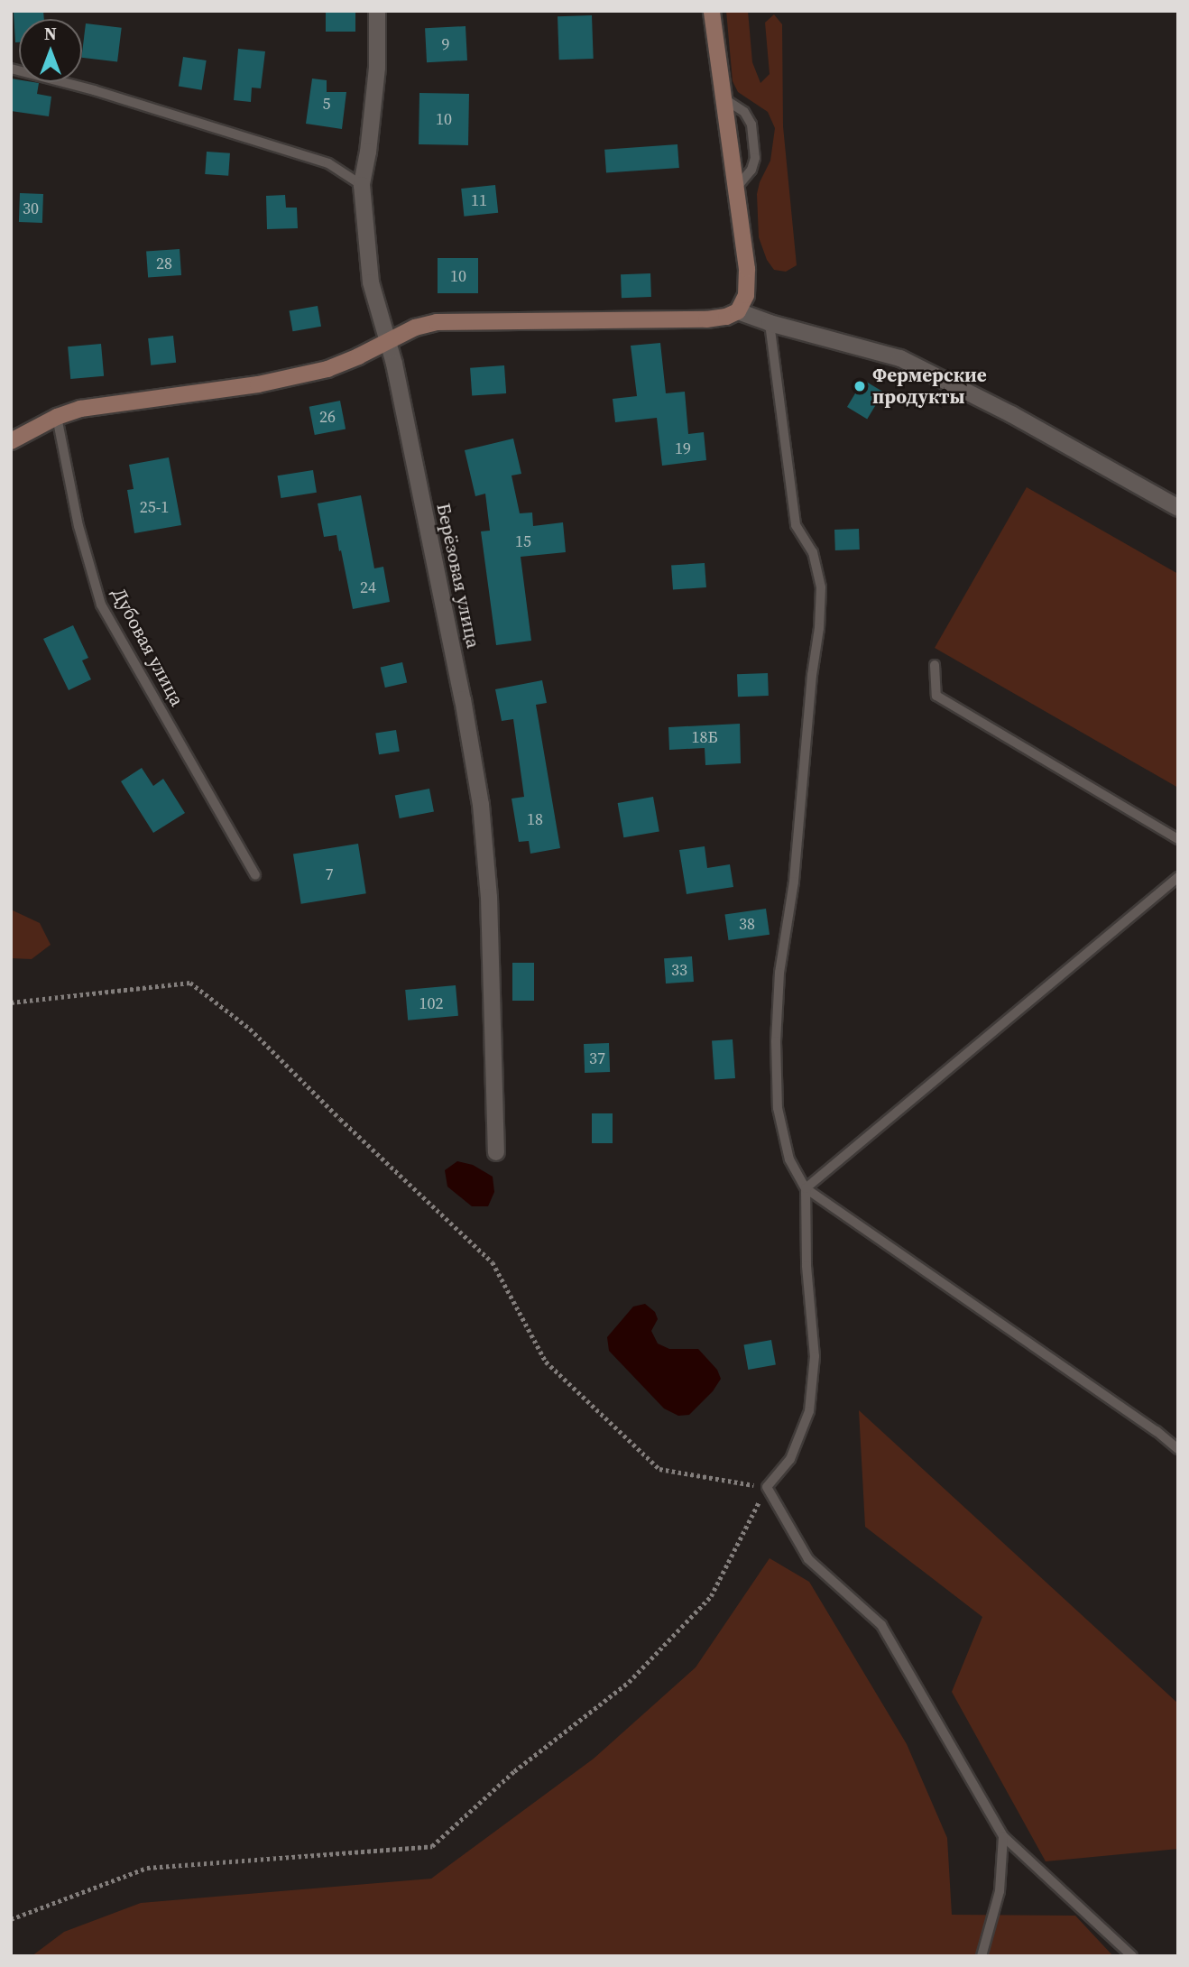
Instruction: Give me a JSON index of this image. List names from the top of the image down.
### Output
{
  "streets": {
    "street": ["Берёзовая улица"],
    "lane": ["Дубовая улица"]
  },
  "places": ["Фермерские продукты"],
  "house_numbers": [
    "9",
    "5",
    "10",
    "11",
    "30",
    "28",
    "10",
    "26",
    "19",
    "25-1",
    "15",
    "24",
    "18Б",
    "18",
    "7",
    "38",
    "33",
    "102",
    "37"
  ],
  "north": "top"
}
